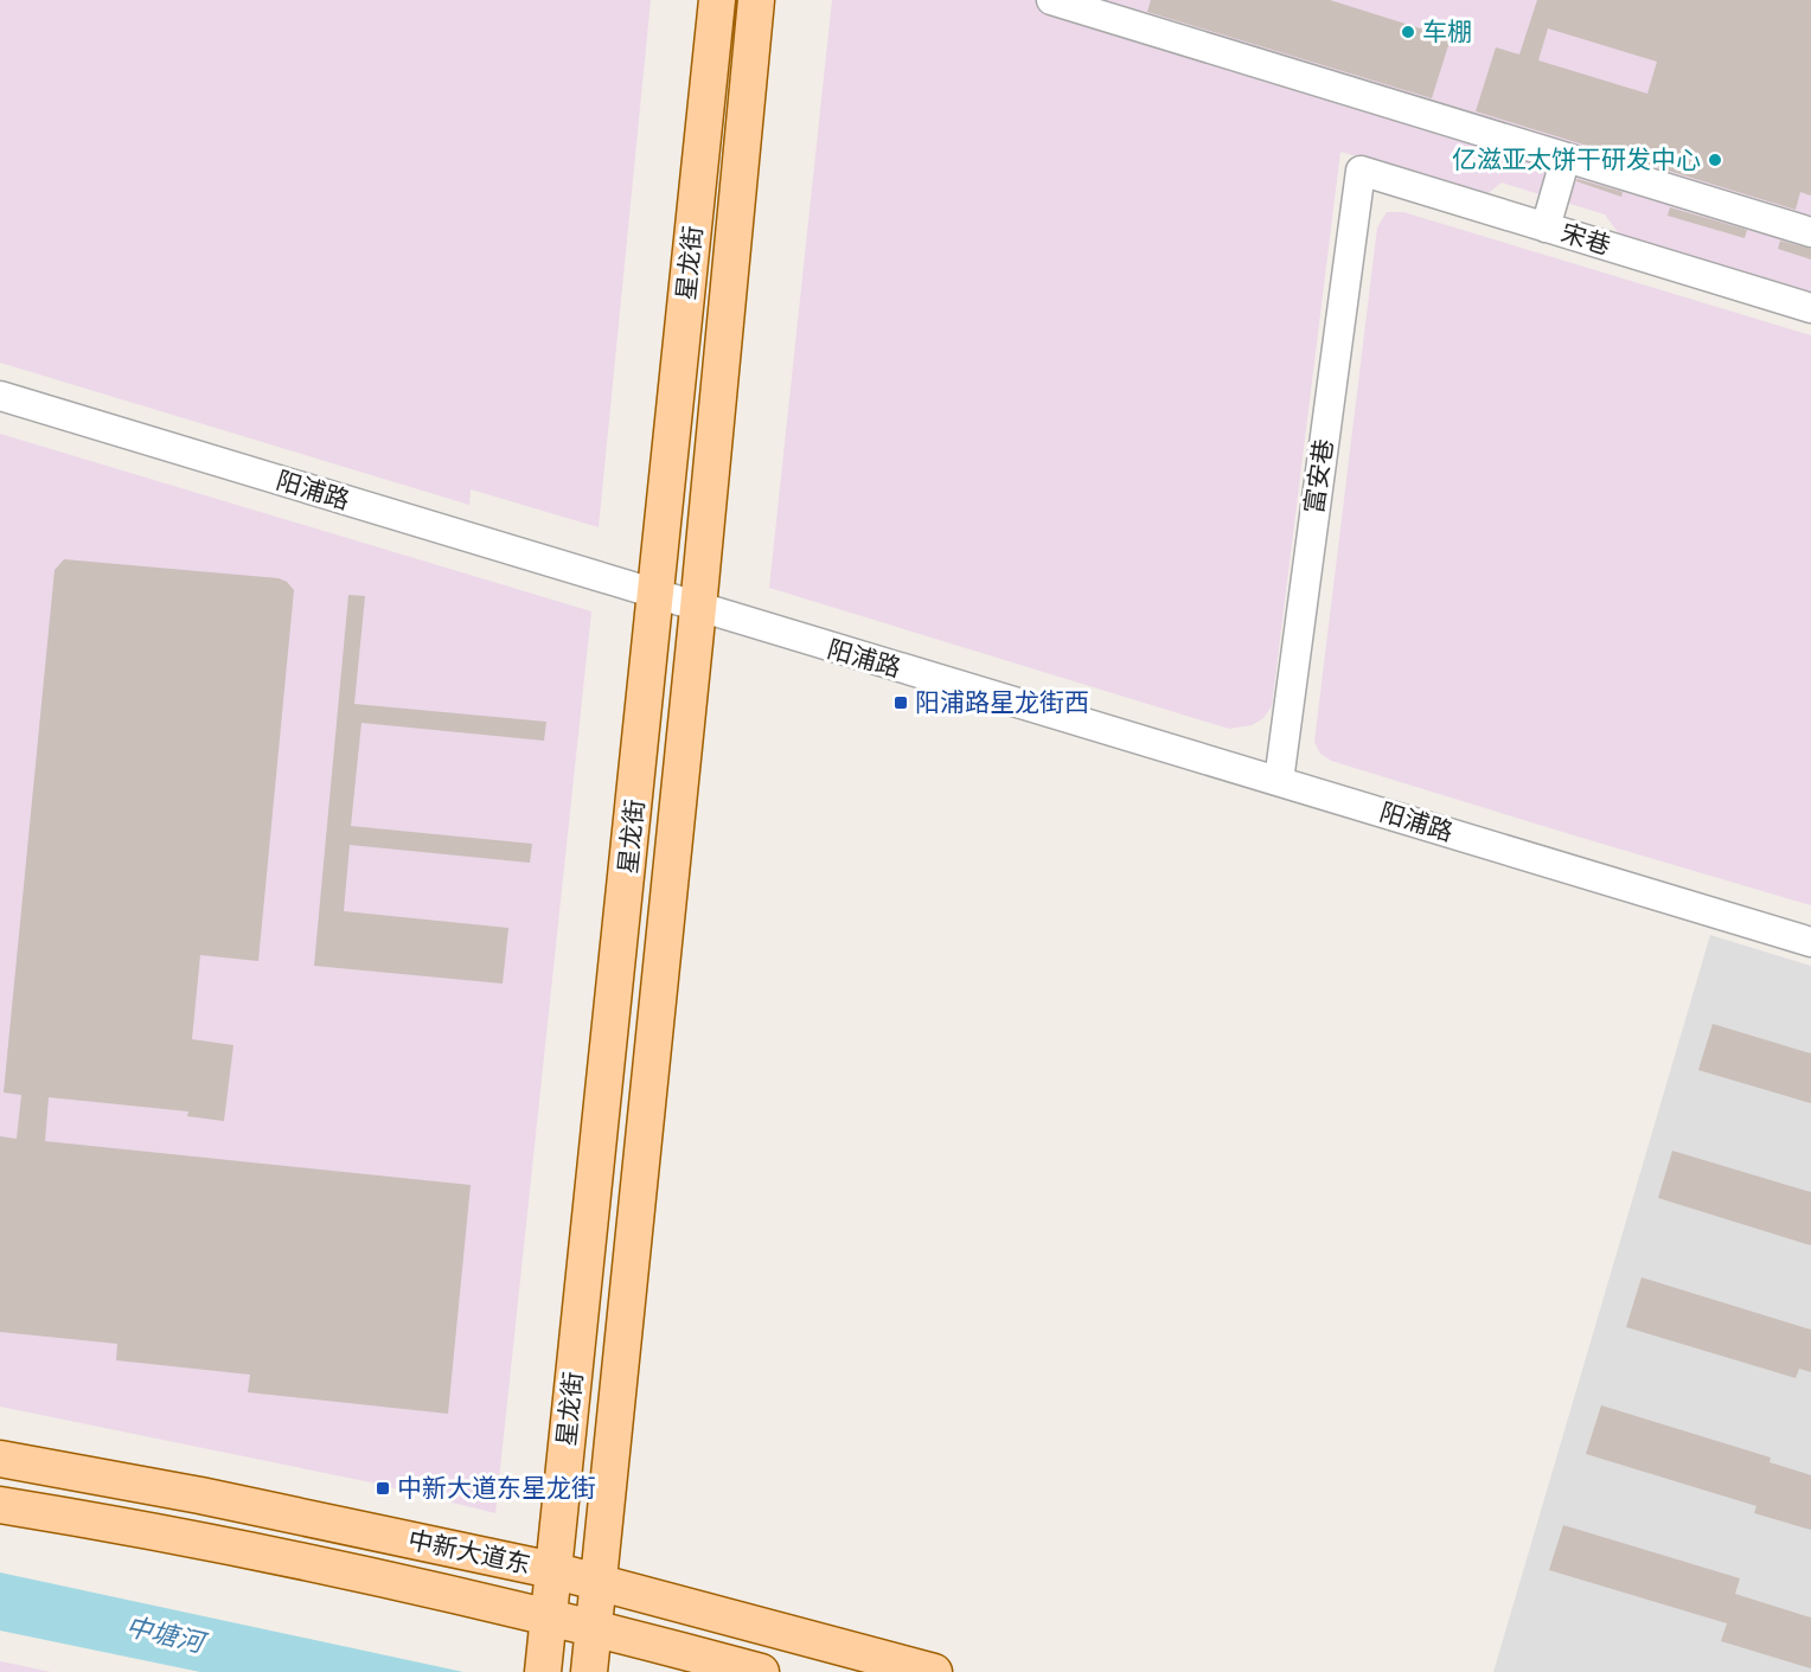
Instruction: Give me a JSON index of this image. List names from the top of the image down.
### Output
{
  "streets": {
    "main road": ["星龙街", "中新大道东"],
    "street": ["宋巷", "富安巷", "阳浦路"]
  },
  "crossings": [
    ["宋巷", "富安巷"],
    ["星龙街", "阳浦路"],
    ["星龙街", "中新大道东"],
    ["富安巷", "阳浦路"]
  ],
  "water": ["中塘河"],
  "places": {
    "other": ["车棚", "亿滋亚太饼干研发中心"],
    "transit": ["阳浦路星龙街西", "中新大道东星龙街"]
  }
}
